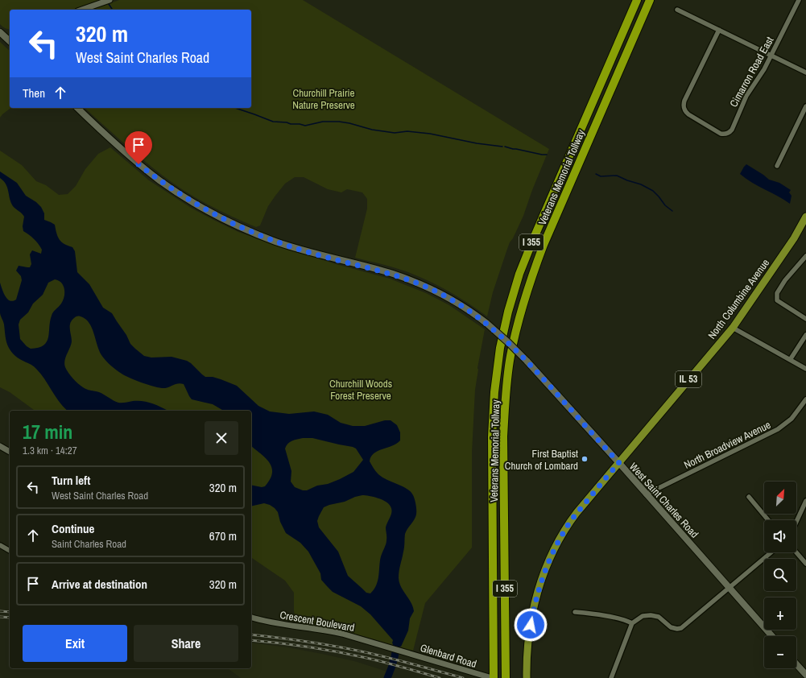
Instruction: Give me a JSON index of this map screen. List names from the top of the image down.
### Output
{
  "streets": {
    "highway": ["Veterans Memorial Tollway", "I 355"],
    "main road": ["North Columbine Avenue", "IL 53", "West Saint Charles Road"],
    "street": [
      "Cimarron Road East",
      "North Broadview Avenue",
      "Crescent Boulevard",
      "Glenbard Road"
    ]
  },
  "crossings": [
    ["Veterans Memorial Tollway", "Glenbard Road"],
    ["North Columbine Avenue", "IL 53"],
    ["North Columbine Avenue", "West Saint Charles Road"],
    ["IL 53", "West Saint Charles Road"],
    ["North Broadview Avenue", "West Saint Charles Road"],
    ["Crescent Boulevard", "Glenbard Road"]
  ],
  "parks": ["Churchill Prairie Nature Preserve", "Churchill Woods Forest Preserve"],
  "places": ["First Baptist Church of Lombard"],
  "north": "top right",
  "page": {
    "turn": ["320 m", "West Saint Charles Road"],
    "then": "Then",
    "heading": ["17 min", "1.3 km · 14:27"],
    "list": [
      {
        "name": "Turn left",
        "note": "West Saint Charles Road",
        "value": "320 m"
      },
      {
        "name": "Continue",
        "note": "Saint Charles Road",
        "value": "670 m"
      },
      {
        "name": "Arrive at destination",
        "value": "320 m"
      }
    ],
    "map_buttons": ["+", "−"],
    "buttons": ["Exit", "Share"]
  }
}
